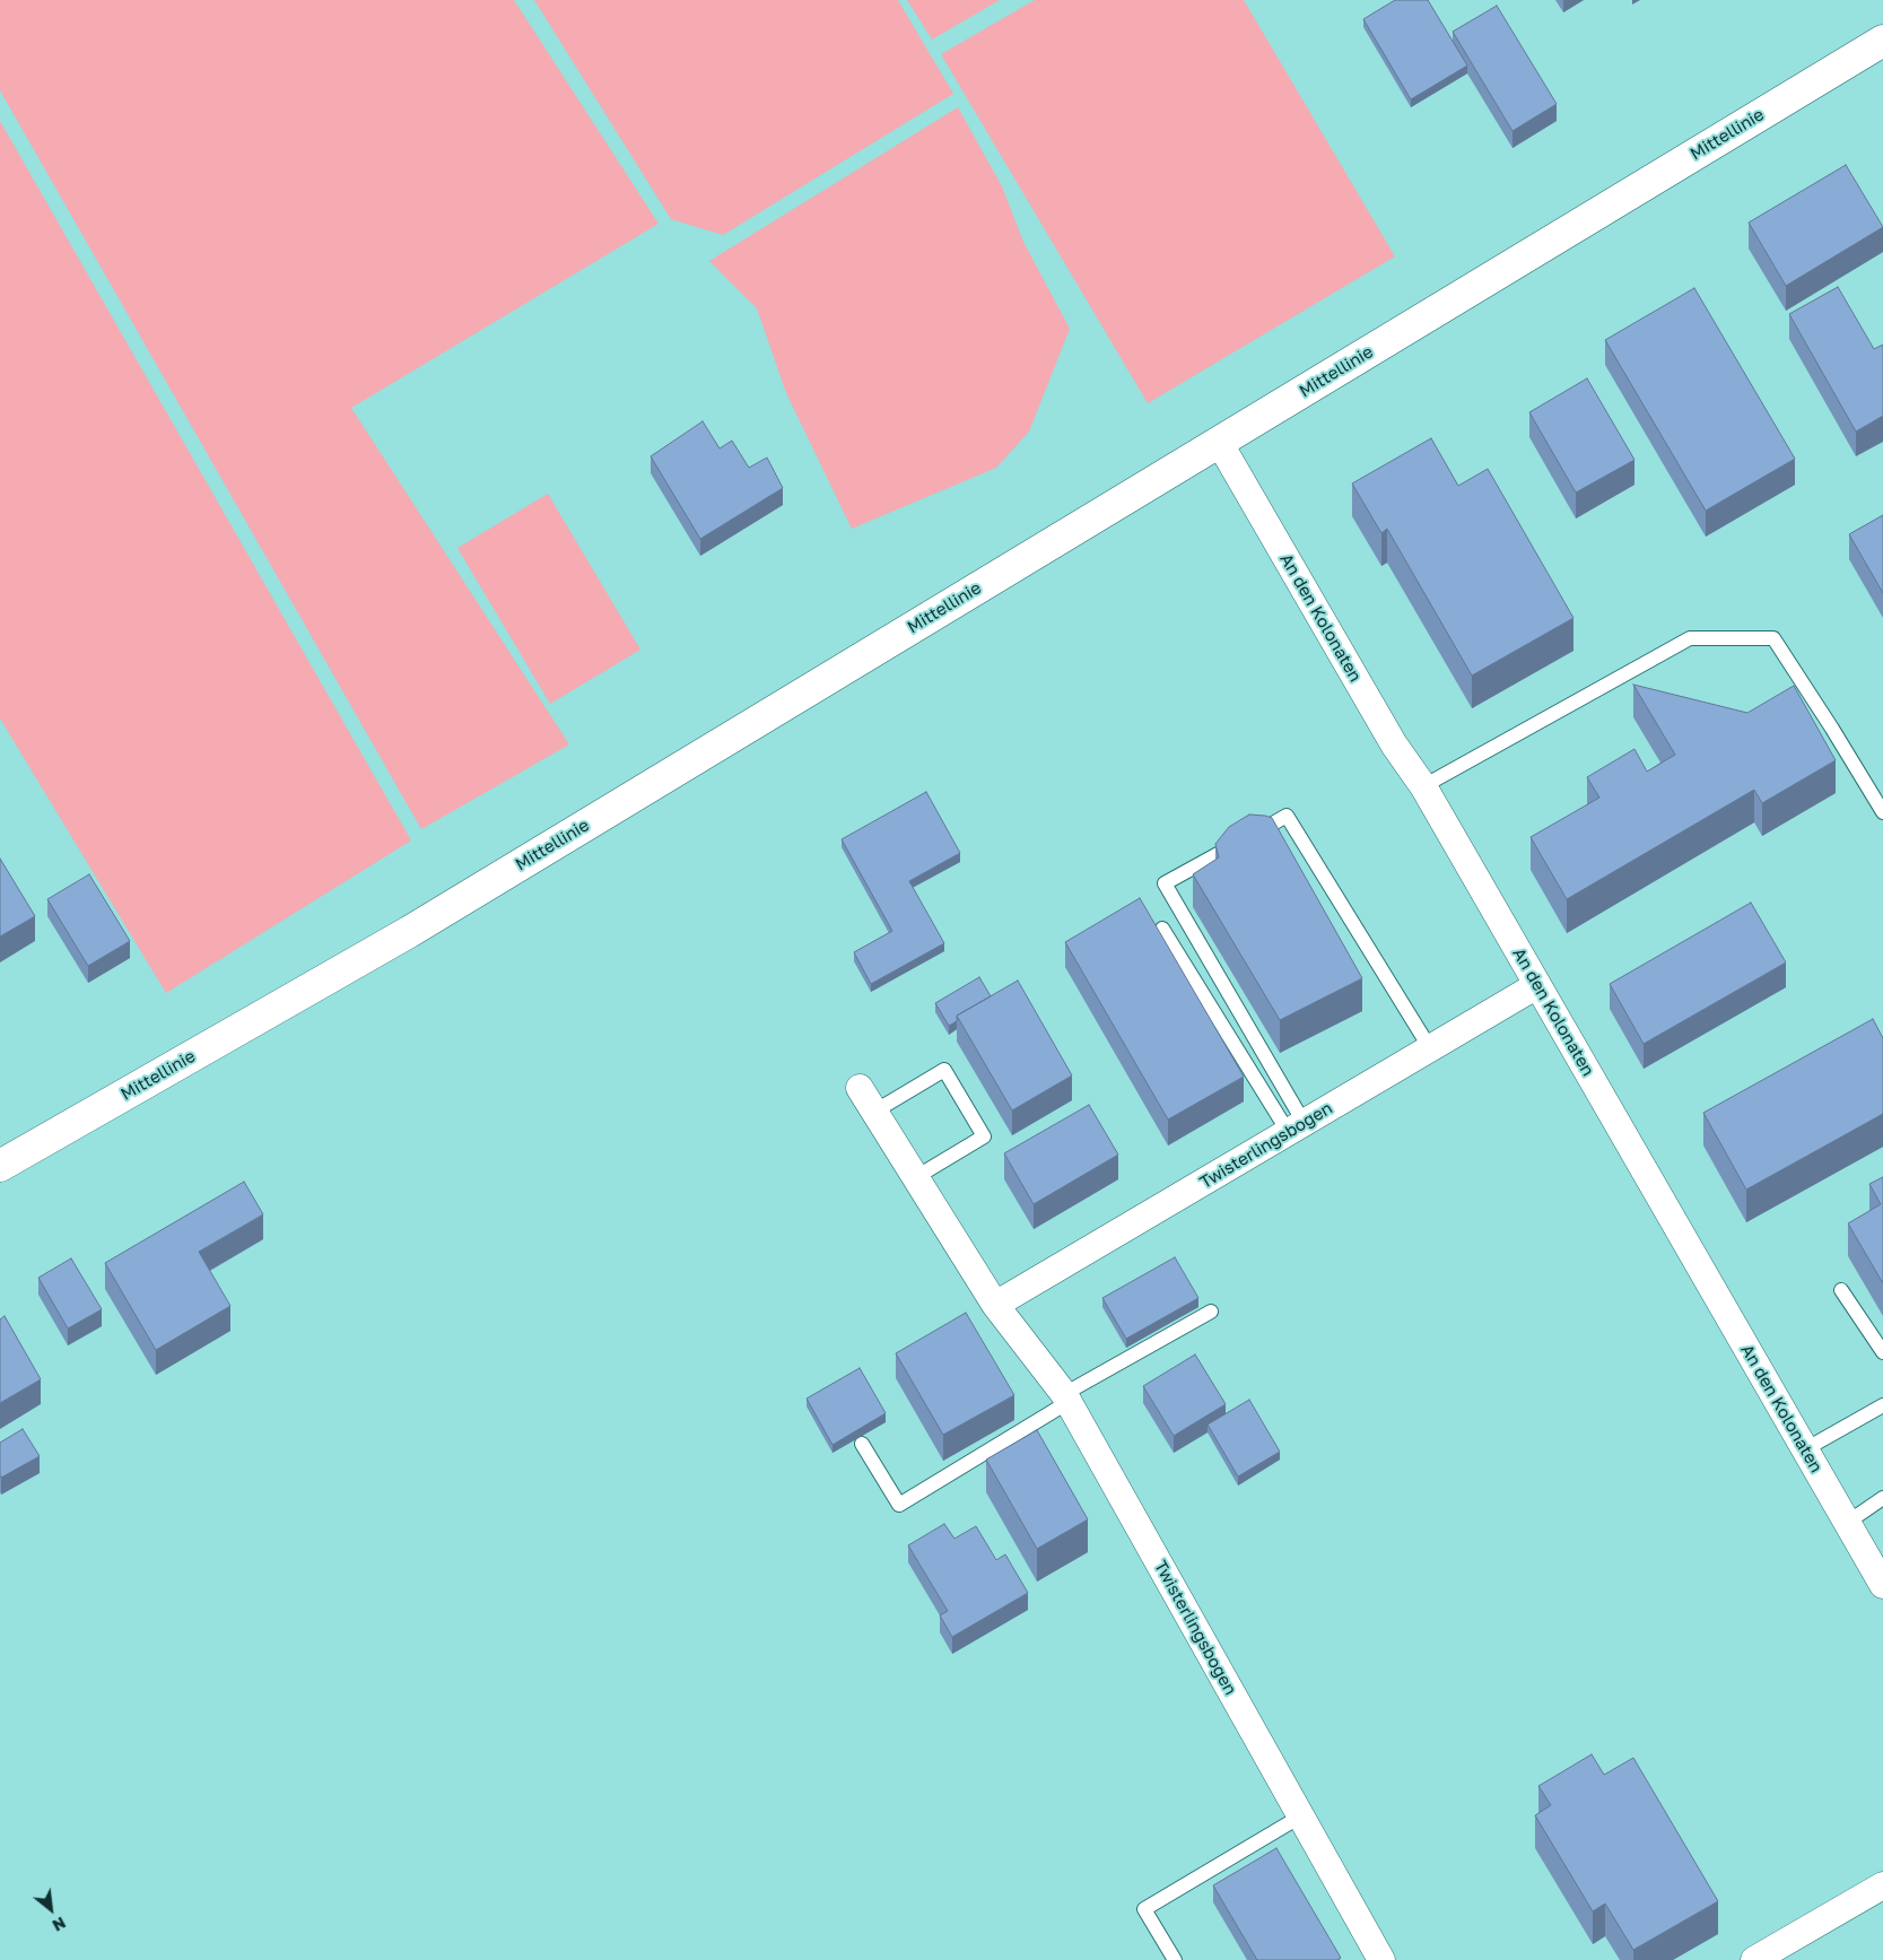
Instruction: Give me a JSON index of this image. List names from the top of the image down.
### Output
{
  "streets": {
    "street": ["Mittellinie", "An den Kolonaten", "Twisterlingsbogen"]
  },
  "crossings": [
    ["Mittellinie", "An den Kolonaten"],
    ["An den Kolonaten", "Twisterlingsbogen"]
  ],
  "north": "bottom right"
}
